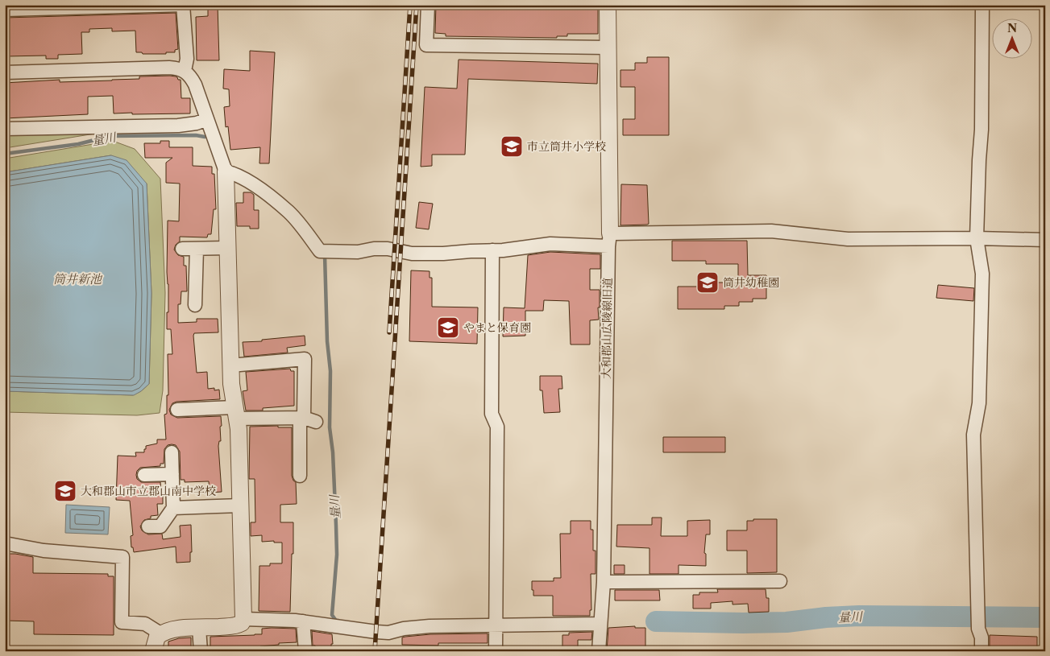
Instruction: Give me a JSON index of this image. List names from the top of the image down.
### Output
{
  "streets": {
    "street": ["大和郡山広陵線旧道"]
  },
  "water": ["量川", "筒井新池"],
  "places": {
    "school or university": [
      "市立筒井小学校",
      "筒井幼稚園",
      "やまと保育園",
      "大和郡山市立郡山南中学校"
    ]
  },
  "north": "top"
}
